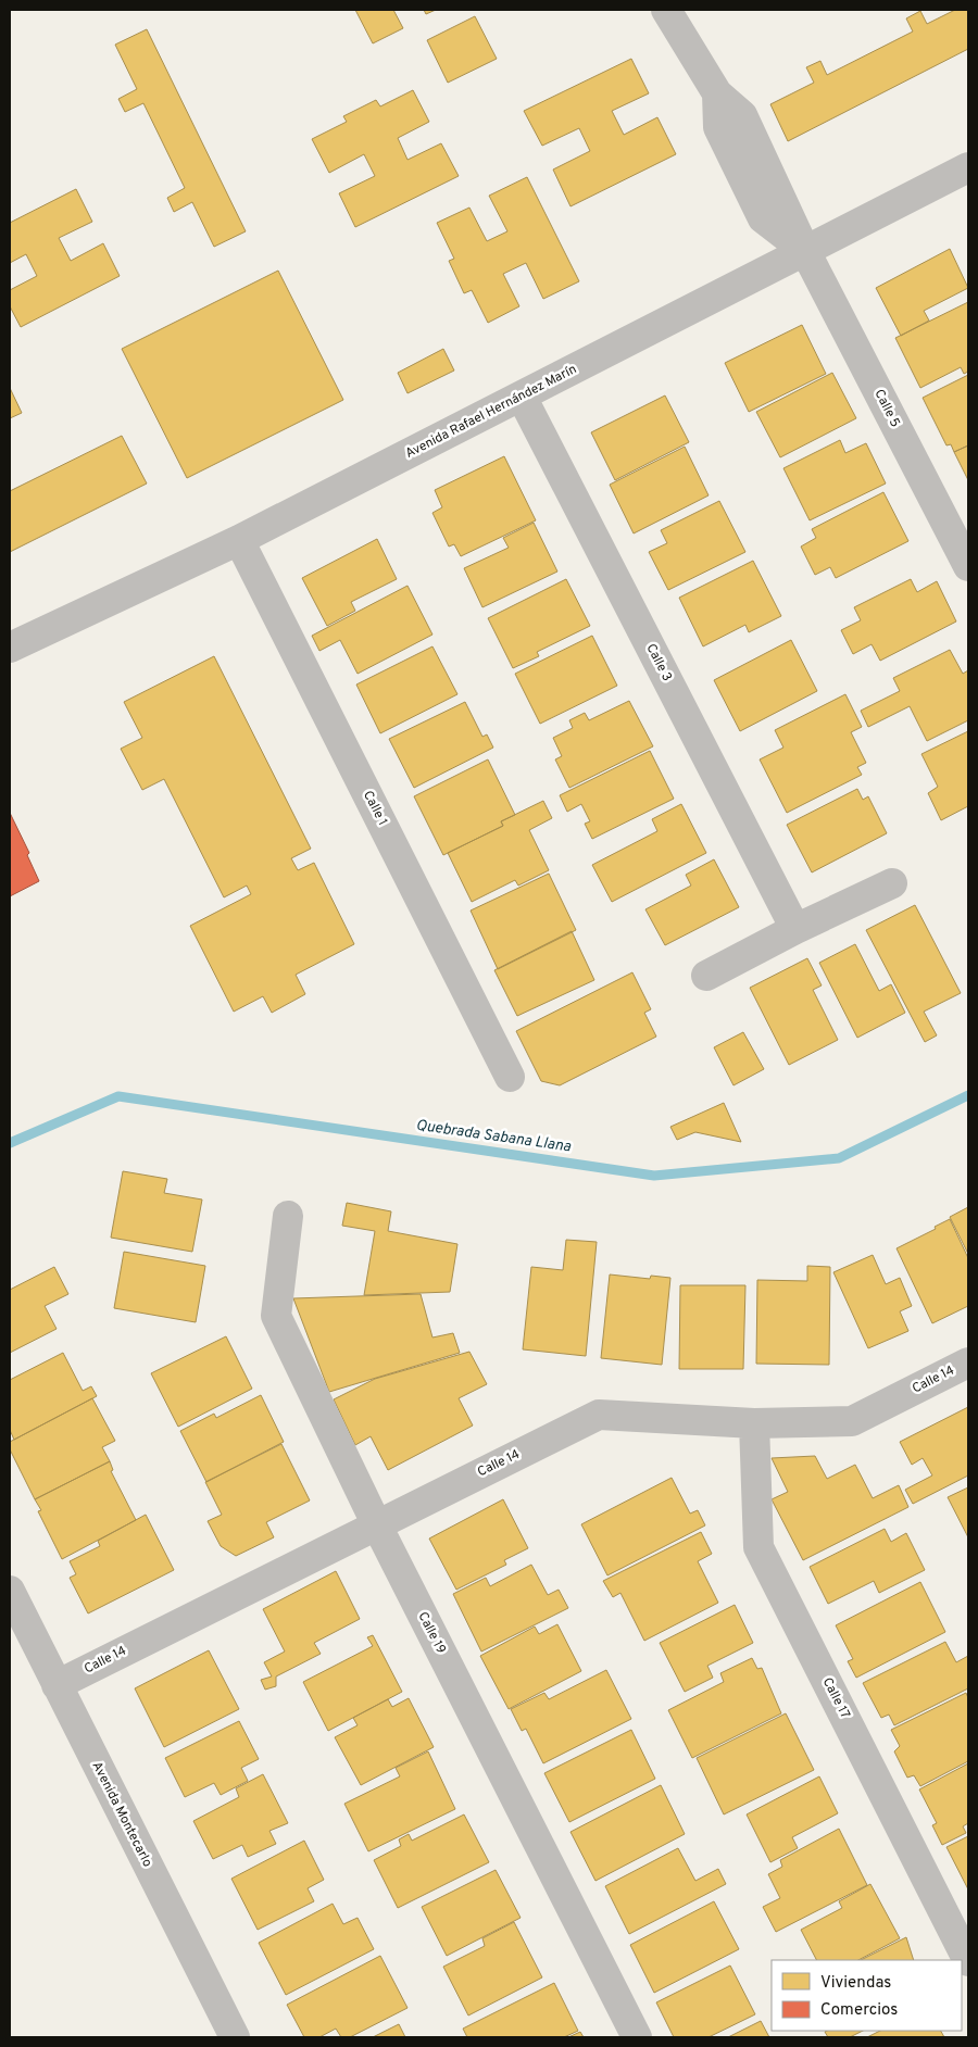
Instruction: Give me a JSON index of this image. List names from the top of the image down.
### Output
{
  "streets": {
    "street": [
      "Calle 5",
      "Avenida Rafael Hernández Marín",
      "Calle 3",
      "Calle 1",
      "Calle 14",
      "Calle 19",
      "Calle 17",
      "Avenida Montecarlo"
    ]
  },
  "crossings": [
    ["Calle 5", "Avenida Rafael Hernández Marín"],
    ["Avenida Rafael Hernández Marín", "Calle 3"],
    ["Avenida Rafael Hernández Marín", "Calle 1"],
    ["Calle 14", "Calle 19"],
    ["Calle 14", "Calle 17"],
    ["Calle 14", "Avenida Montecarlo"]
  ],
  "water": ["Quebrada Sabana Llana"],
  "legend": ["Viviendas", "Comercios"]
}
